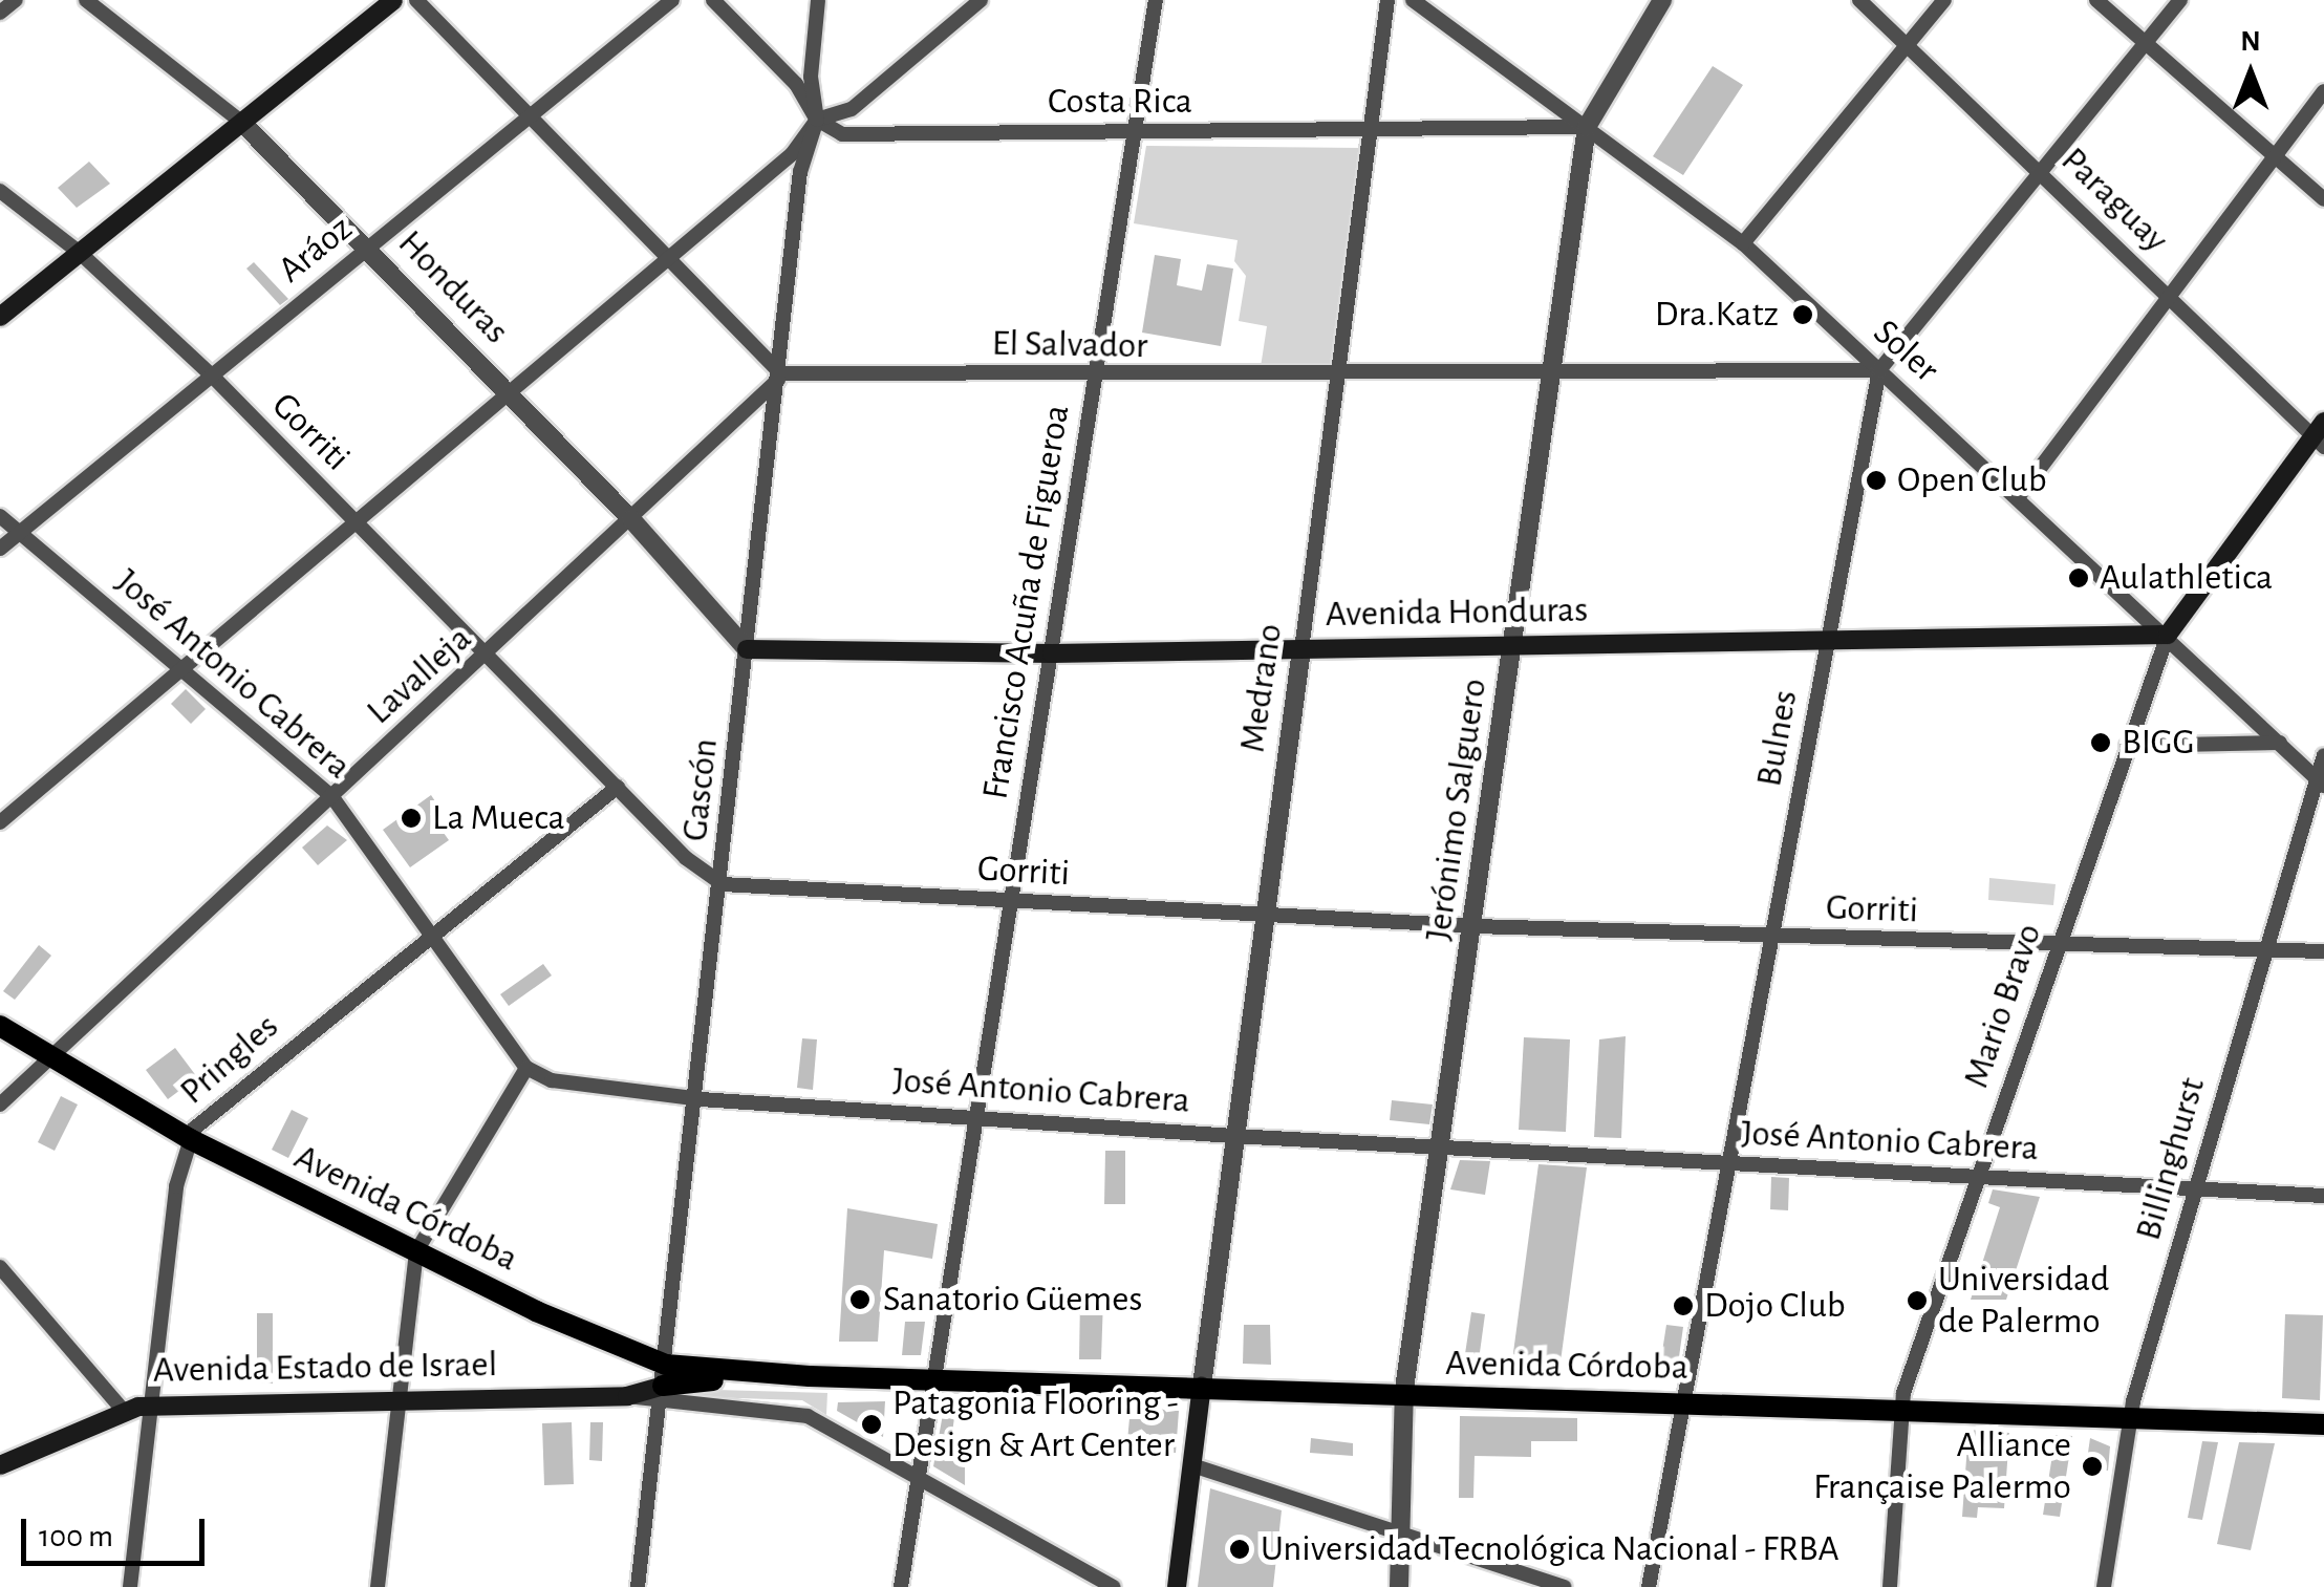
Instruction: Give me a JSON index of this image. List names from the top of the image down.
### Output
{
  "streets": {
    "main road": ["Avenida Honduras", "Avenida Córdoba", "Avenida Estado de Israel"],
    "street": [
      "Costa Rica",
      "Paraguay",
      "Aráoz",
      "Honduras",
      "El Salvador",
      "Soler",
      "Gorriti",
      "Francisco Acuña de Figueroa",
      "José Antonio Cabrera",
      "Lavalleja",
      "Medrano",
      "Bulnes",
      "Gascón",
      "Jerónimo Salguero",
      "Mario Bravo",
      "Pringles",
      "Billinghurst"
    ]
  },
  "crossings": [
    ["Costa Rica", "Soler"],
    ["Costa Rica", "Francisco Acuña de Figueroa"],
    ["Costa Rica", "Medrano"],
    ["Costa Rica", "Gascón"],
    ["Costa Rica", "Jerónimo Salguero"],
    ["Paraguay", "Bulnes"],
    ["Aráoz", "Honduras"],
    ["Aráoz", "Gorriti"],
    ["Aráoz", "José Antonio Cabrera"],
    ["Honduras", "Avenida Honduras"],
    ["Honduras", "Lavalleja"],
    ["Honduras", "Gascón"],
    ["El Salvador", "Soler"],
    ["El Salvador", "Francisco Acuña de Figueroa"],
    ["El Salvador", "Lavalleja"],
    ["El Salvador", "Medrano"],
    ["El Salvador", "Bulnes"],
    ["El Salvador", "Gascón"],
    ["El Salvador", "Jerónimo Salguero"],
    ["Soler", "Avenida Honduras"],
    ["Soler", "Bulnes"],
    ["Soler", "Jerónimo Salguero"],
    ["Soler", "Mario Bravo"],
    ["Soler", "Billinghurst"],
    ["Gorriti", "Francisco Acuña de Figueroa"],
    ["Gorriti", "Lavalleja"],
    ["Gorriti", "Medrano"],
    ["Gorriti", "Bulnes"],
    ["Gorriti", "Gascón"],
    ["Gorriti", "Jerónimo Salguero"],
    ["Gorriti", "Mario Bravo"],
    ["Gorriti", "Pringles"],
    ["Gorriti", "Billinghurst"],
    ["Francisco Acuña de Figueroa", "Avenida Honduras"],
    ["Francisco Acuña de Figueroa", "José Antonio Cabrera"],
    ["Francisco Acuña de Figueroa", "Avenida Córdoba"],
    ["Avenida Honduras", "Medrano"],
    ["Avenida Honduras", "Bulnes"],
    ["Avenida Honduras", "Gascón"],
    ["Avenida Honduras", "Jerónimo Salguero"],
    ["Avenida Honduras", "Mario Bravo"],
    ["José Antonio Cabrera", "Lavalleja"],
    ["José Antonio Cabrera", "Medrano"],
    ["José Antonio Cabrera", "Bulnes"],
    ["José Antonio Cabrera", "Gascón"],
    ["José Antonio Cabrera", "Jerónimo Salguero"],
    ["José Antonio Cabrera", "Mario Bravo"],
    ["José Antonio Cabrera", "Pringles"],
    ["José Antonio Cabrera", "Billinghurst"],
    ["Lavalleja", "Gascón"],
    ["Lavalleja", "Avenida Córdoba"],
    ["Medrano", "Avenida Córdoba"],
    ["Bulnes", "Avenida Córdoba"],
    ["Gascón", "Avenida Córdoba"],
    ["Gascón", "Avenida Estado de Israel"],
    ["Jerónimo Salguero", "Avenida Córdoba"],
    ["Mario Bravo", "Avenida Córdoba"],
    ["Pringles", "Avenida Córdoba"],
    ["Pringles", "Avenida Estado de Israel"],
    ["Billinghurst", "Avenida Córdoba"],
    ["Avenida Córdoba", "Avenida Estado de Israel"]
  ],
  "places": [
    "Dra.Katz",
    "Open Club",
    "Aulathletica",
    "BIGG",
    "La Mueca",
    "Sanatorio Güemes",
    "Universidad de Palermo",
    "Dojo Club",
    "Patagonia Flooring - Design & Art Center",
    "Alliance Française Palermo",
    "Universidad Tecnológica Nacional - FRBA"
  ],
  "scale_bar": "100 m",
  "north": "top"
}
